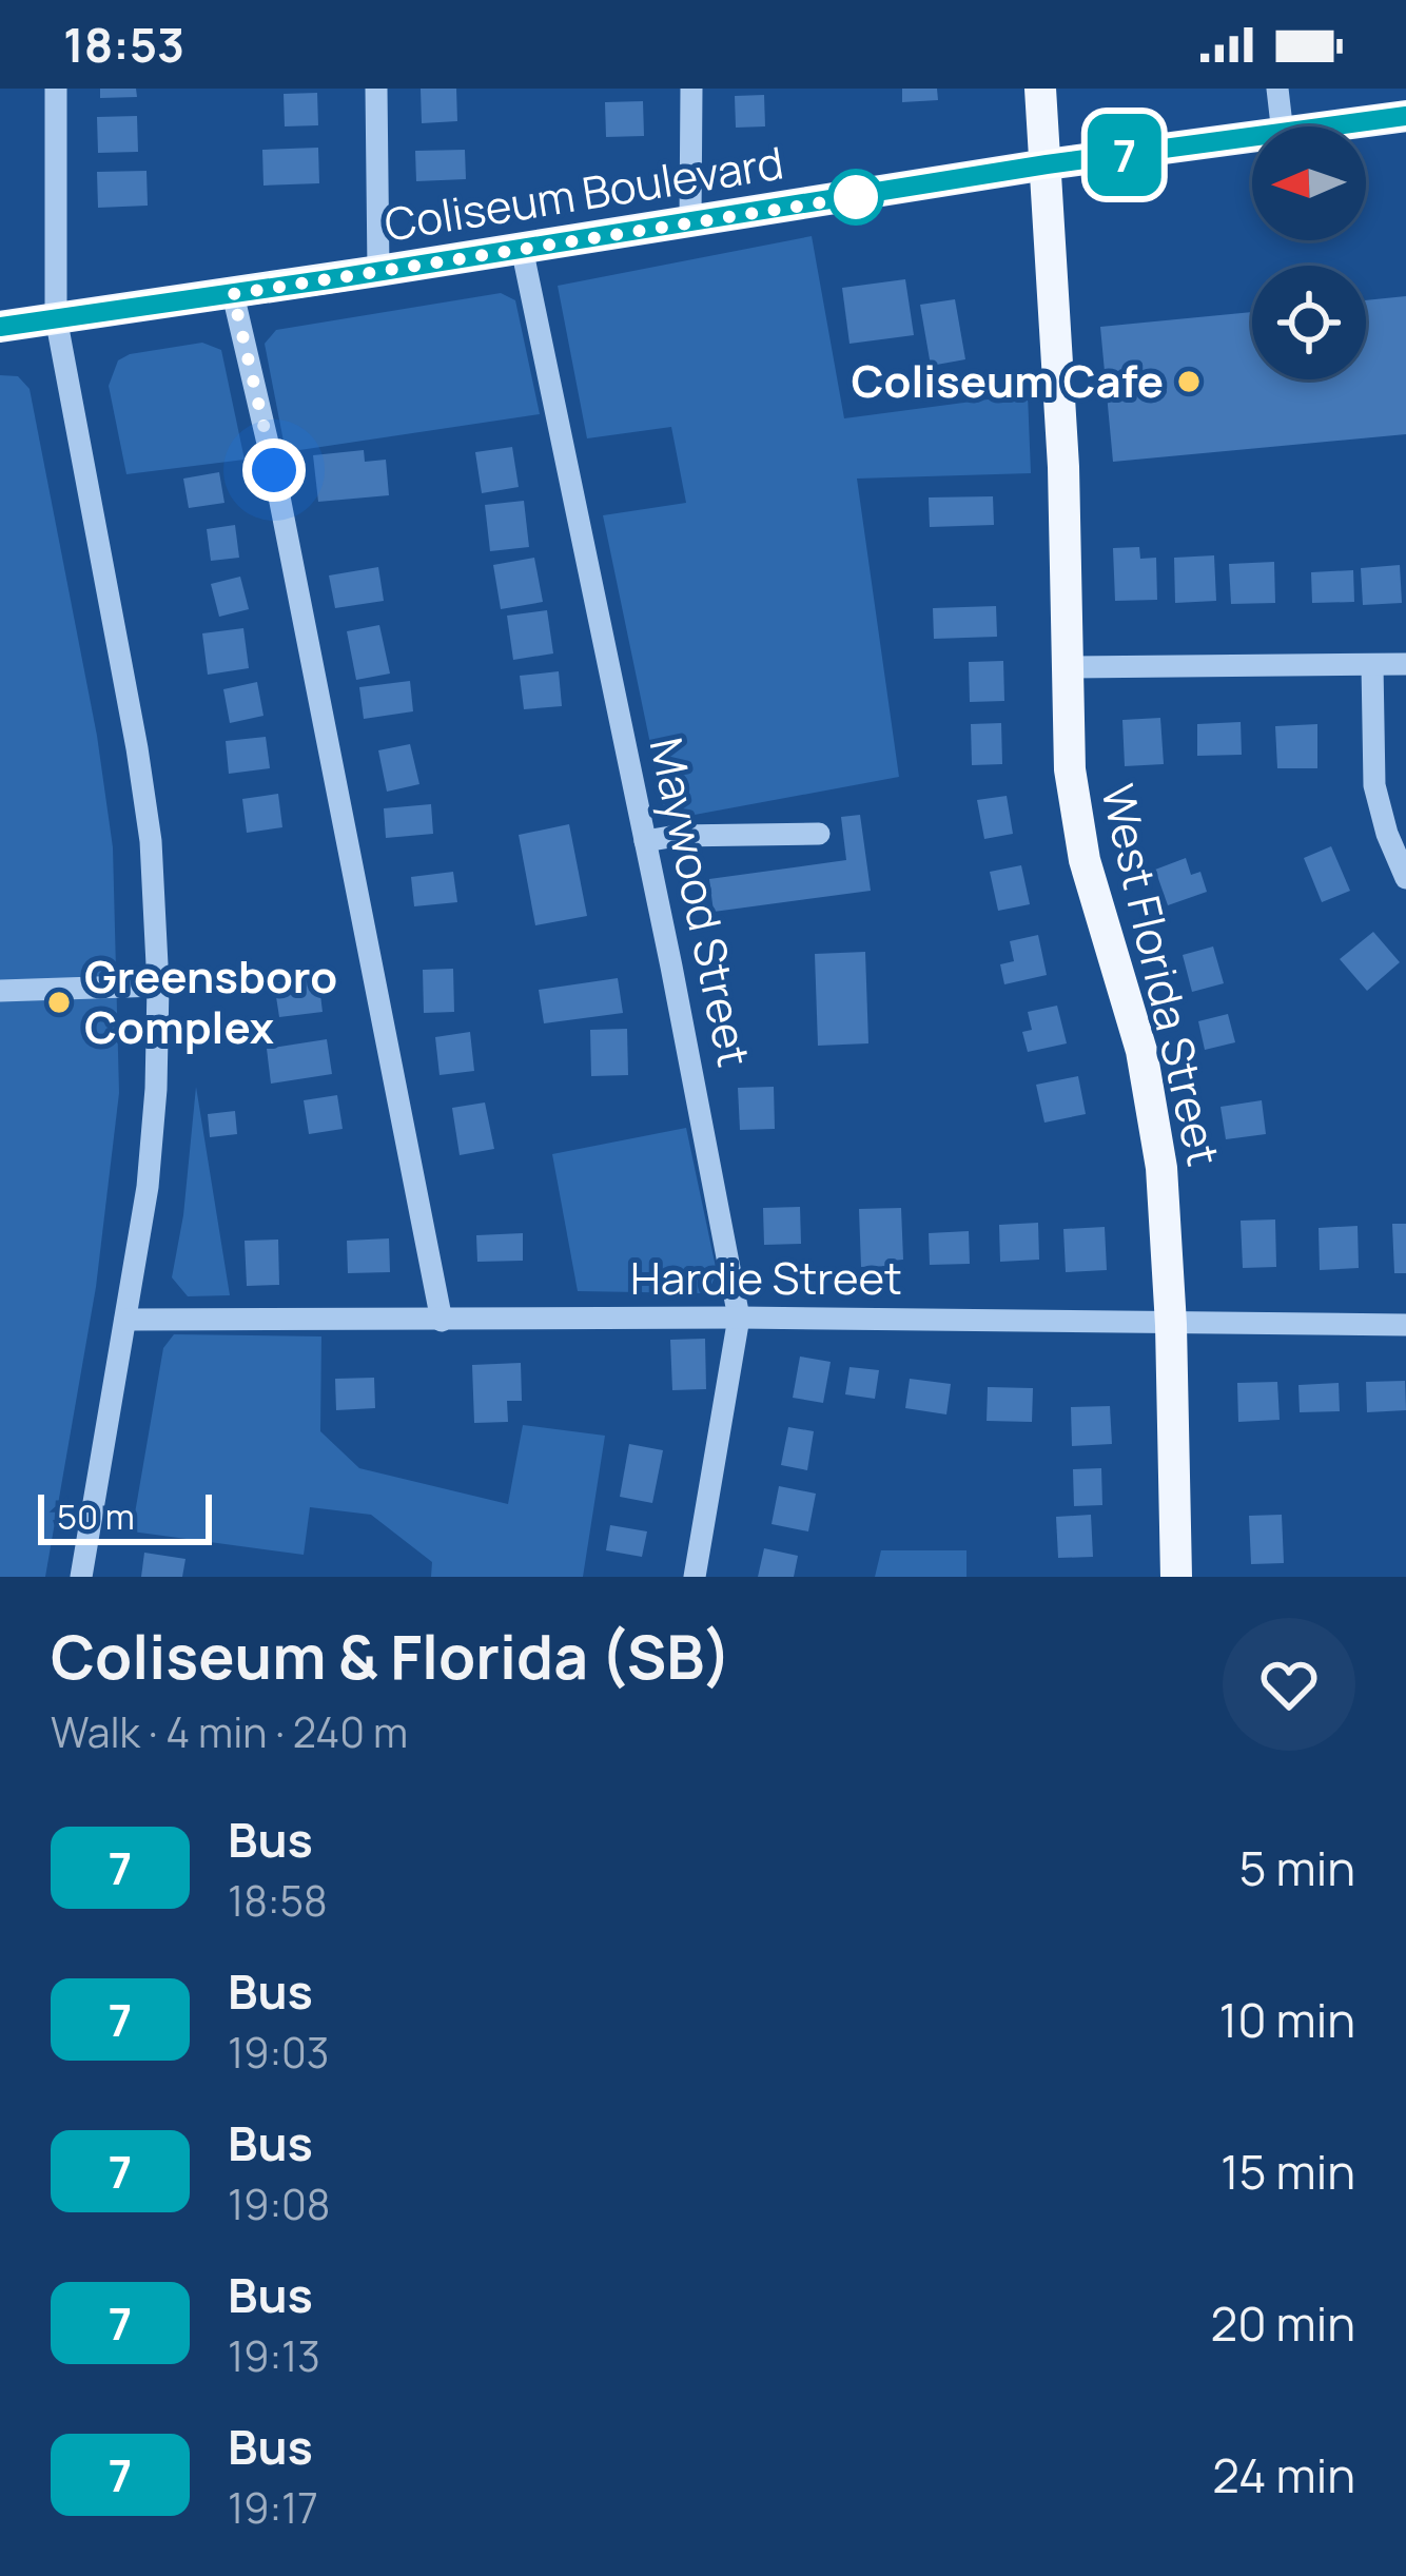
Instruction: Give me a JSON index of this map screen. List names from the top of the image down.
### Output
{
  "streets": {
    "main road": ["Coliseum Boulevard", "West Florida Street"],
    "street": ["Maywood Street", "Hardie Street"]
  },
  "crossings": [
    ["Coliseum Boulevard", "Maywood Street"],
    ["Coliseum Boulevard", "West Florida Street"],
    ["Maywood Street", "Hardie Street"],
    ["West Florida Street", "Hardie Street"]
  ],
  "places": ["Coliseum Cafe", "Greensboro Complex"],
  "lines": ["bus line 7"],
  "scale_bar": "50 m",
  "north": "left",
  "page": {
    "status": "18:53",
    "on_map": "7",
    "scale": "50 m",
    "heading": ["Coliseum & Florida (SB)", "Walk · 4 min · 240 m"],
    "list": [
      {
        "mark": "7",
        "name": "Bus",
        "note": "18:58",
        "value": "5 min"
      },
      {
        "mark": "7",
        "name": "Bus",
        "note": "19:03",
        "value": "10 min"
      },
      {
        "mark": "7",
        "name": "Bus",
        "note": "19:08",
        "value": "15 min"
      },
      {
        "mark": "7",
        "name": "Bus",
        "note": "19:13",
        "value": "20 min"
      },
      {
        "mark": "7",
        "name": "Bus",
        "note": "19:17",
        "value": "24 min"
      }
    ]
  }
}
